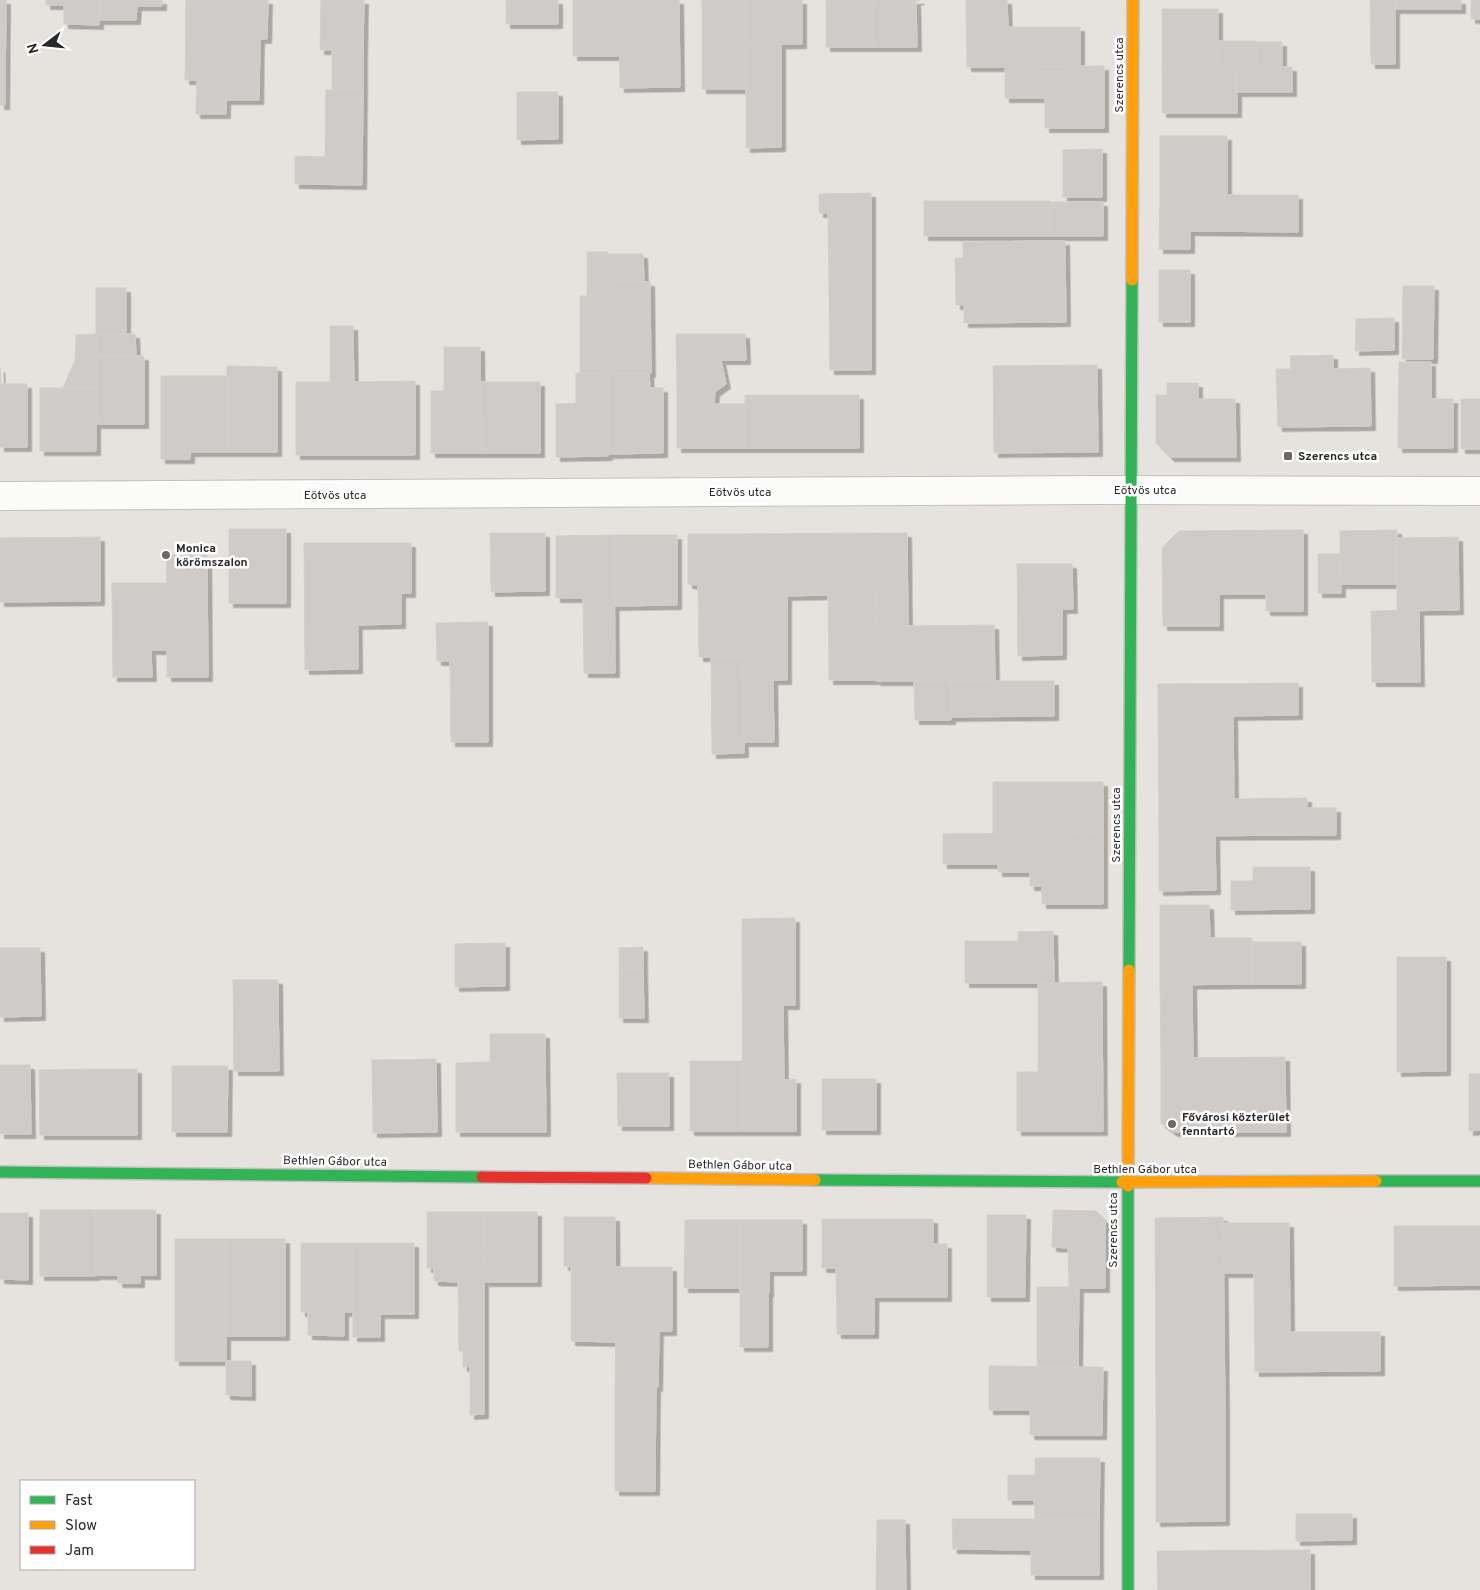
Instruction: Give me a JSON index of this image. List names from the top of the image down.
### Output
{
  "streets": {
    "street": ["Szerencs utca", "Eötvös utca", "Bethlen Gábor utca"]
  },
  "crossings": [
    ["Szerencs utca", "Eötvös utca"],
    ["Szerencs utca", "Bethlen Gábor utca"]
  ],
  "places": {
    "transit": ["Szerencs utca"],
    "other": ["Monica körömszalon", "Fővárosi közterület fenntartó"]
  },
  "legend": ["Fast", "Slow", "Jam"],
  "north": "left"
}
